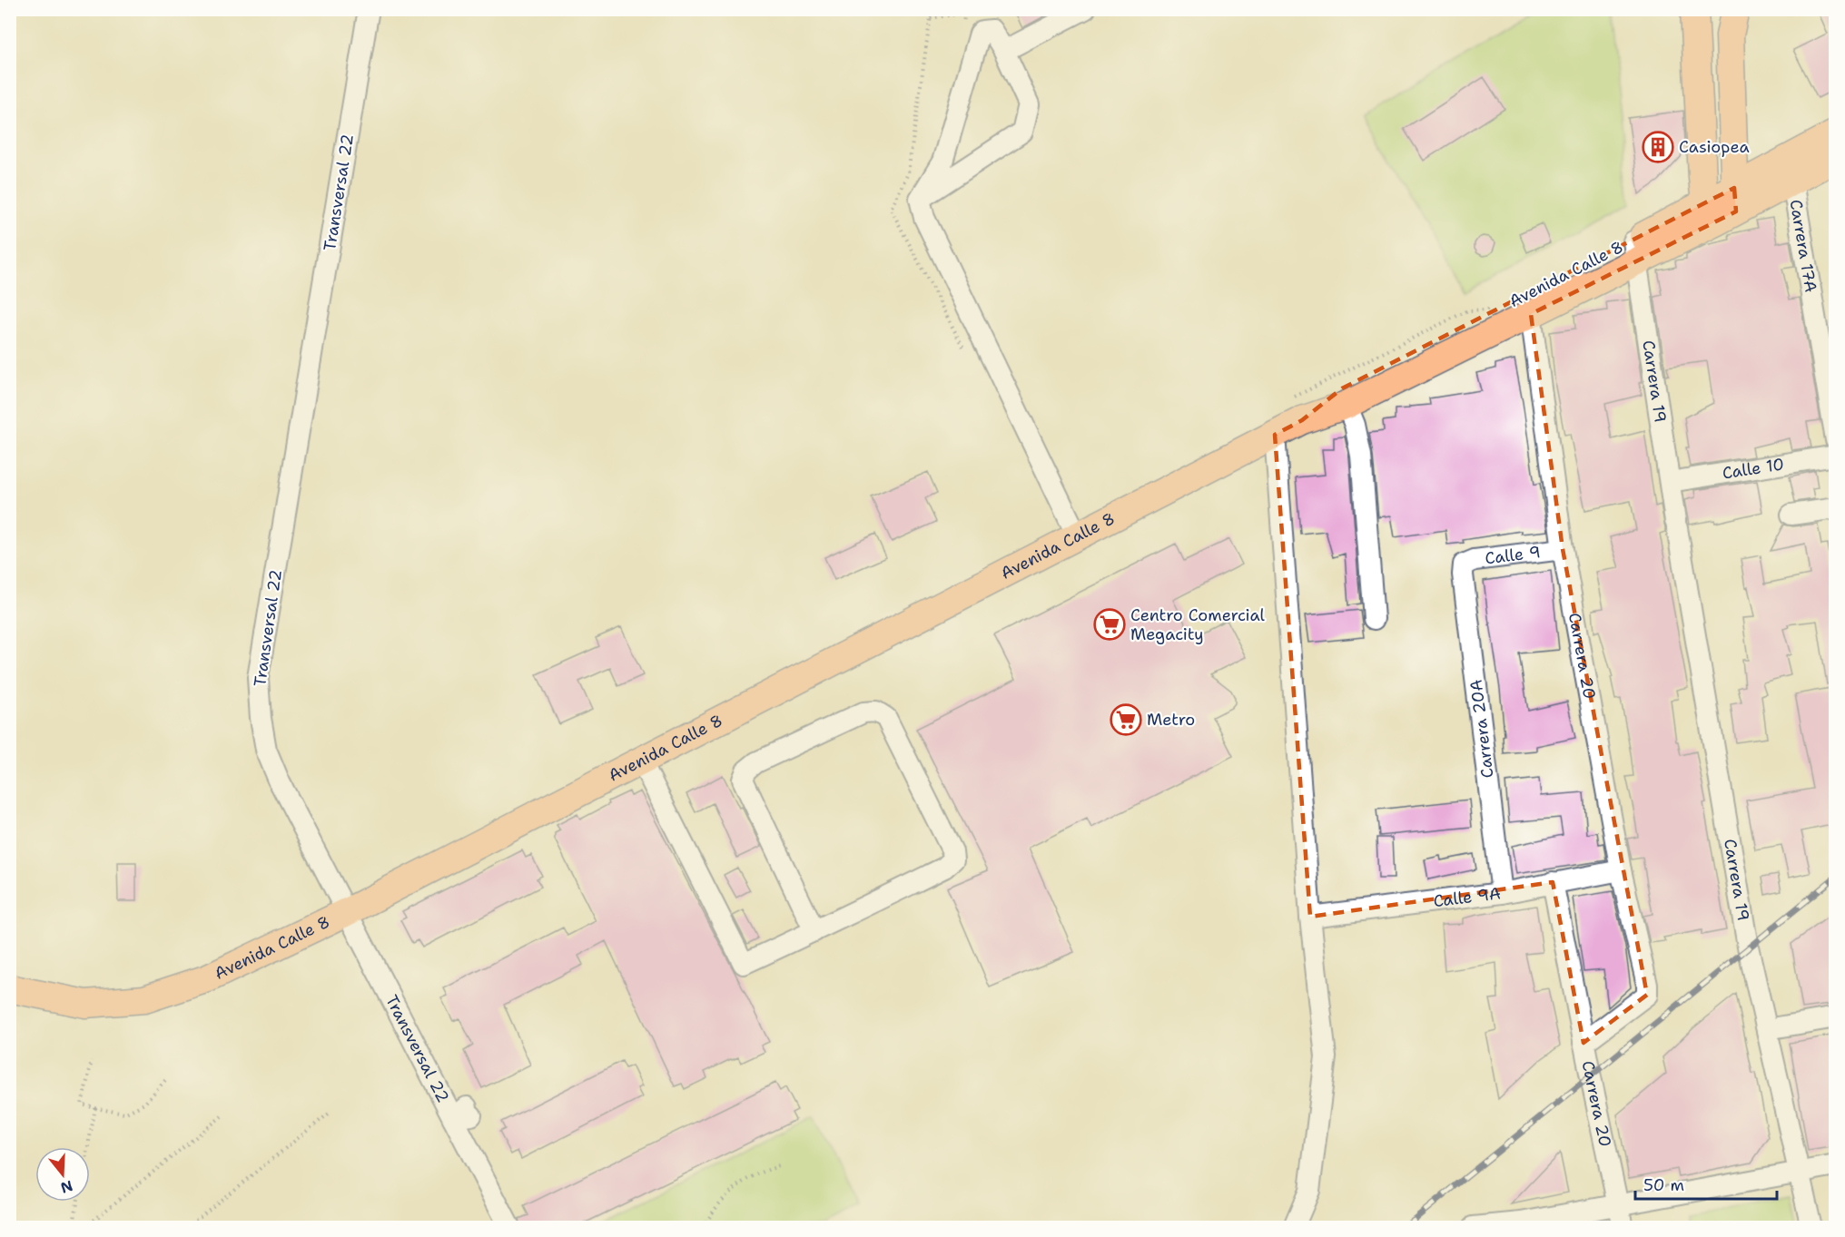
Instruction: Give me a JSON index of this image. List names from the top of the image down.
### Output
{
  "streets": {
    "main road": ["Avenida Calle 8"],
    "street": [
      "Transversal 22",
      "Carrera 17A",
      "Carrera 19",
      "Calle 10",
      "Calle 9",
      "Carrera 20",
      "Carrera 20A",
      "Calle 9A"
    ]
  },
  "crossings": [
    ["Transversal 22", "Avenida Calle 8"],
    ["Carrera 17A", "Avenida Calle 8"],
    ["Avenida Calle 8", "Carrera 19"],
    ["Avenida Calle 8", "Carrera 20"],
    ["Carrera 19", "Calle 10"],
    ["Calle 9", "Carrera 20"],
    ["Calle 9", "Carrera 20A"],
    ["Carrera 20", "Calle 9A"],
    ["Carrera 20A", "Calle 9A"]
  ],
  "places": {
    "building": ["Casiopea"],
    "supermarket": ["Centro Comercial Megacity", "Metro"]
  },
  "scale_bar": "50 m",
  "north": "bottom"
}
